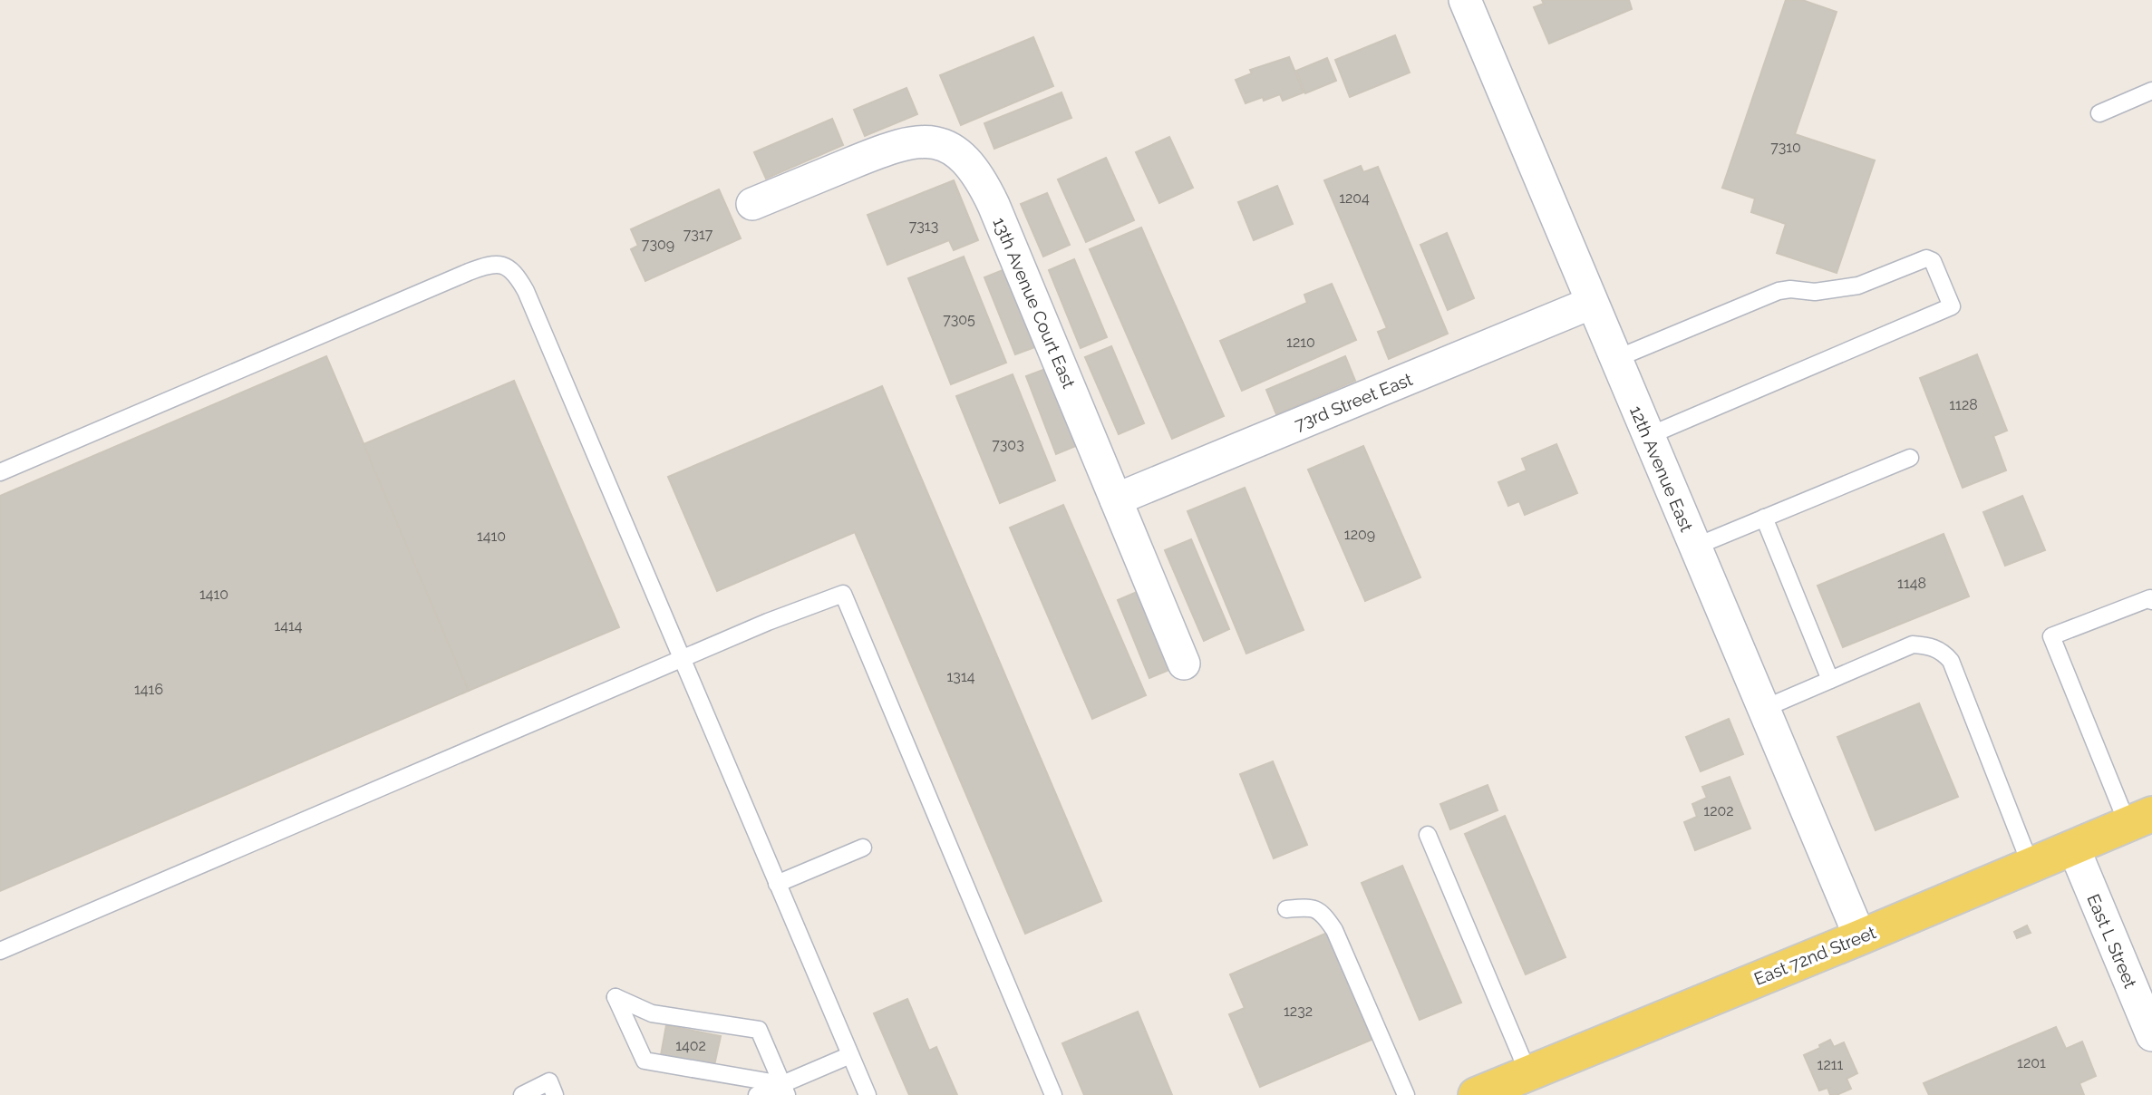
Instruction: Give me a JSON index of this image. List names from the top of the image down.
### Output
{
  "streets": {
    "main road": ["East 72nd Street"],
    "street": [
      "13th Avenue Court East",
      "73rd Street East",
      "12th Avenue East",
      "East L Street"
    ]
  },
  "crossings": [
    ["13th Avenue Court East", "73rd Street East"],
    ["73rd Street East", "12th Avenue East"],
    ["12th Avenue East", "East 72nd Street"],
    ["East L Street", "East 72nd Street"]
  ],
  "house_numbers": [
    "7310",
    "1204",
    "7313",
    "7317",
    "7309",
    "7305",
    "1210",
    "1128",
    "7303",
    "1209",
    "1410",
    "1148",
    "1410",
    "1414",
    "1314",
    "1416",
    "1202",
    "1232",
    "1402",
    "1201",
    "1211"
  ]
}
